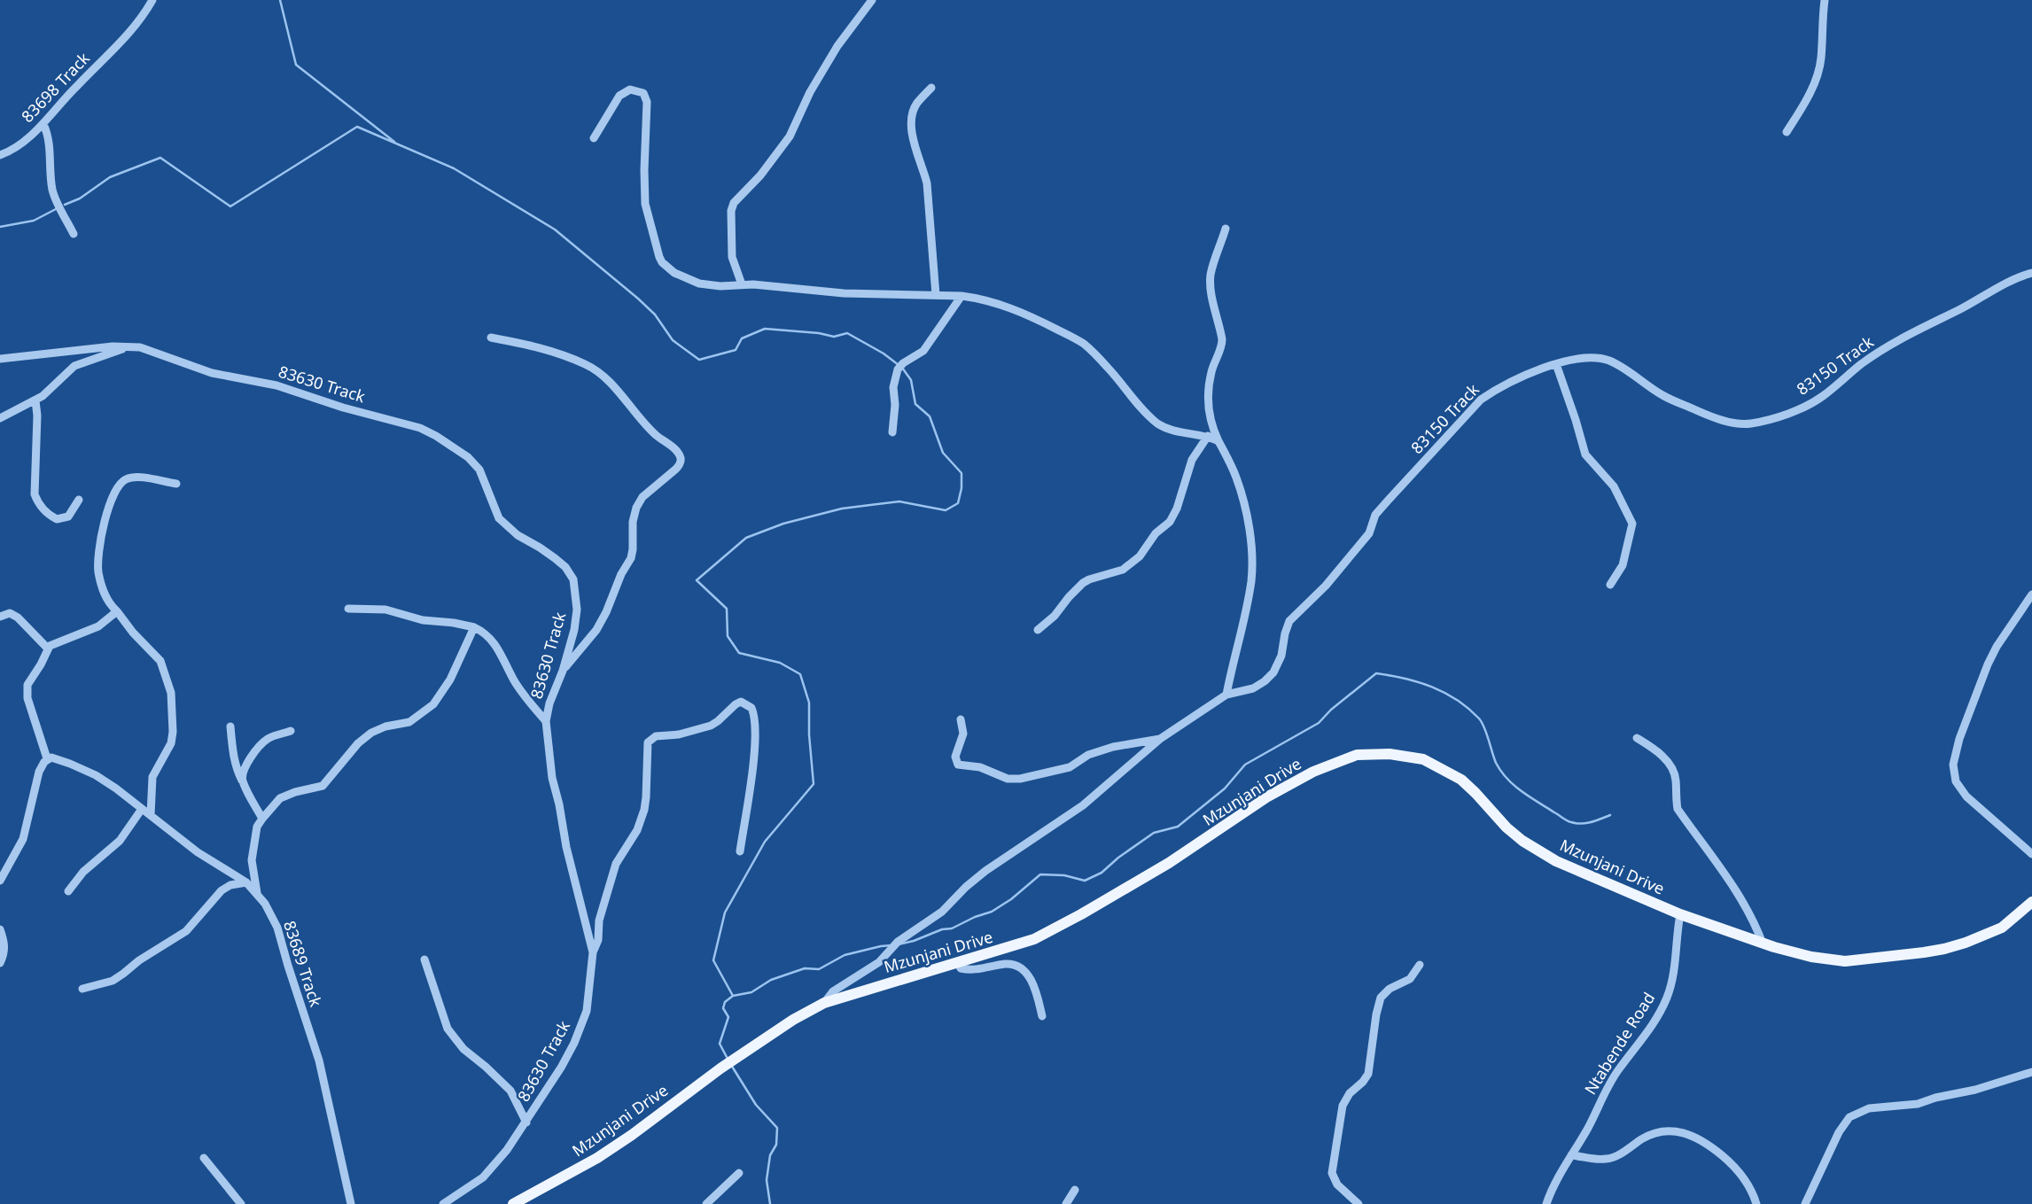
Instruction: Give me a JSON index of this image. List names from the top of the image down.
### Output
{
  "streets": {
    "main road": ["Mzunjani Drive"],
    "street": [
      "83698 Track",
      "83150 Track",
      "83630 Track",
      "83689 Track",
      "Ntabende Road"
    ]
  },
  "crossings": [
    ["Mzunjani Drive", "Ntabende Road"]
  ]
}
